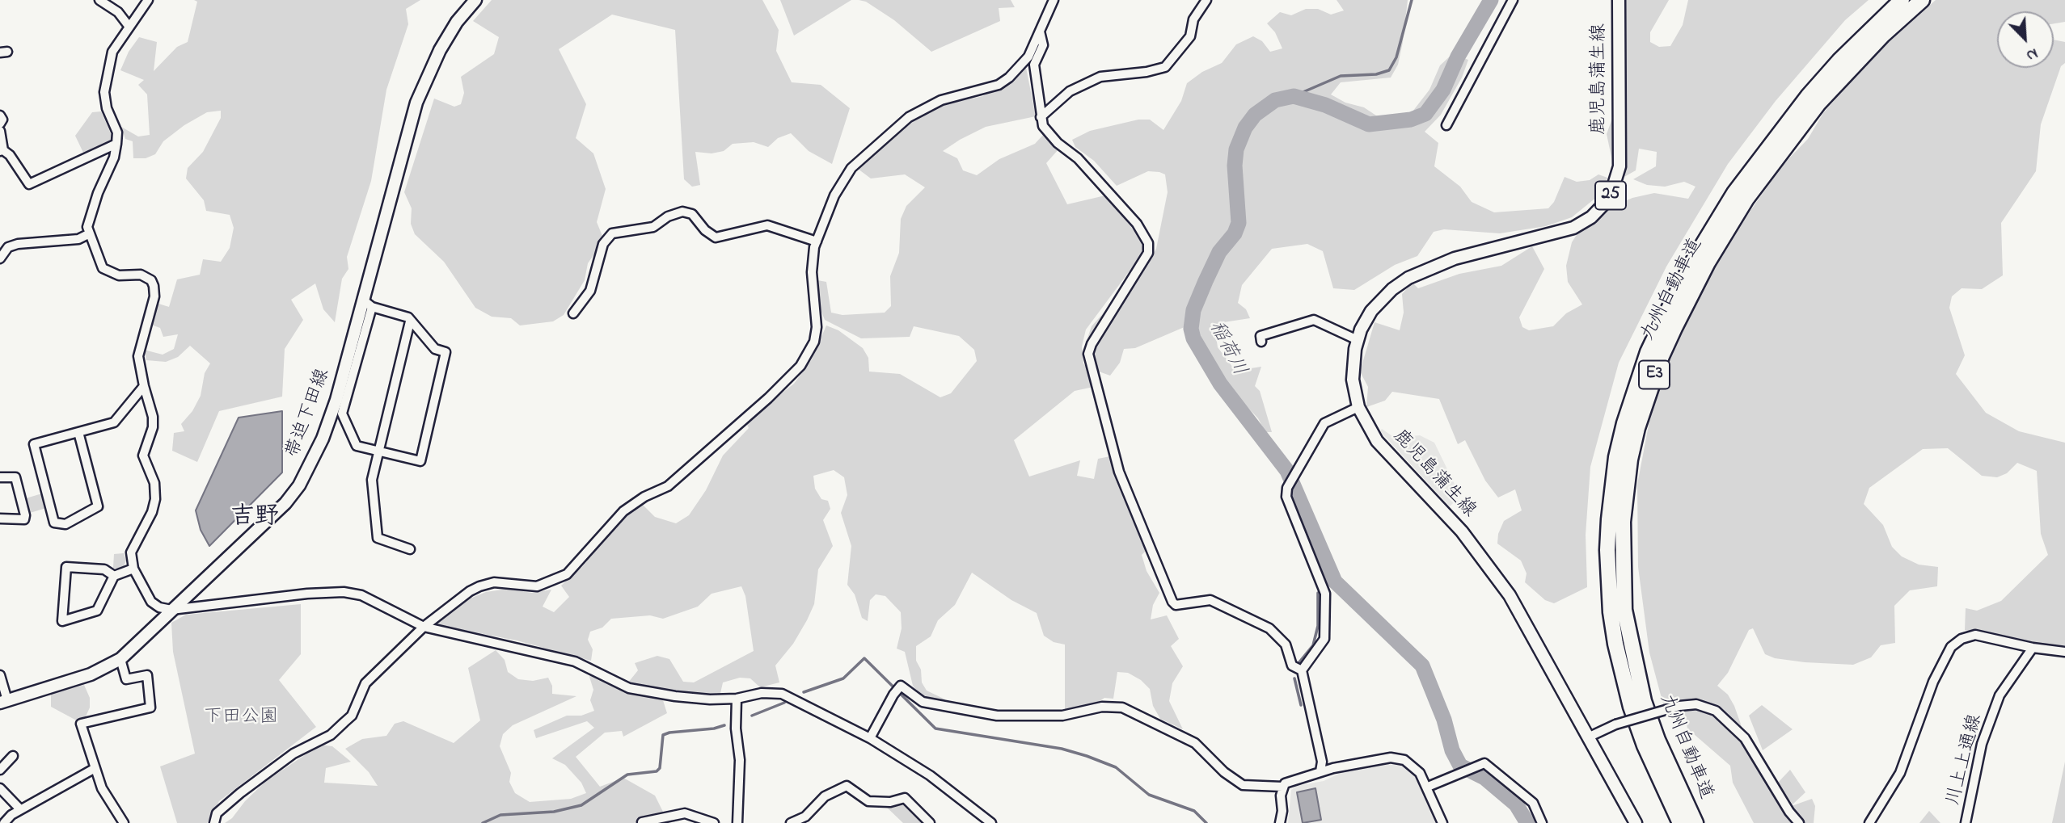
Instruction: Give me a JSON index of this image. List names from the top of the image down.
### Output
{
  "streets": {
    "highway": ["九州自動車道", "E3"],
    "main road": ["鹿児島蒲生線", "25", "帯迫下田線"],
    "street": ["川上上通線"]
  },
  "districts": ["吉野"],
  "water": ["稲荷川"],
  "parks": ["下田公園"],
  "north": "bottom right"
}
